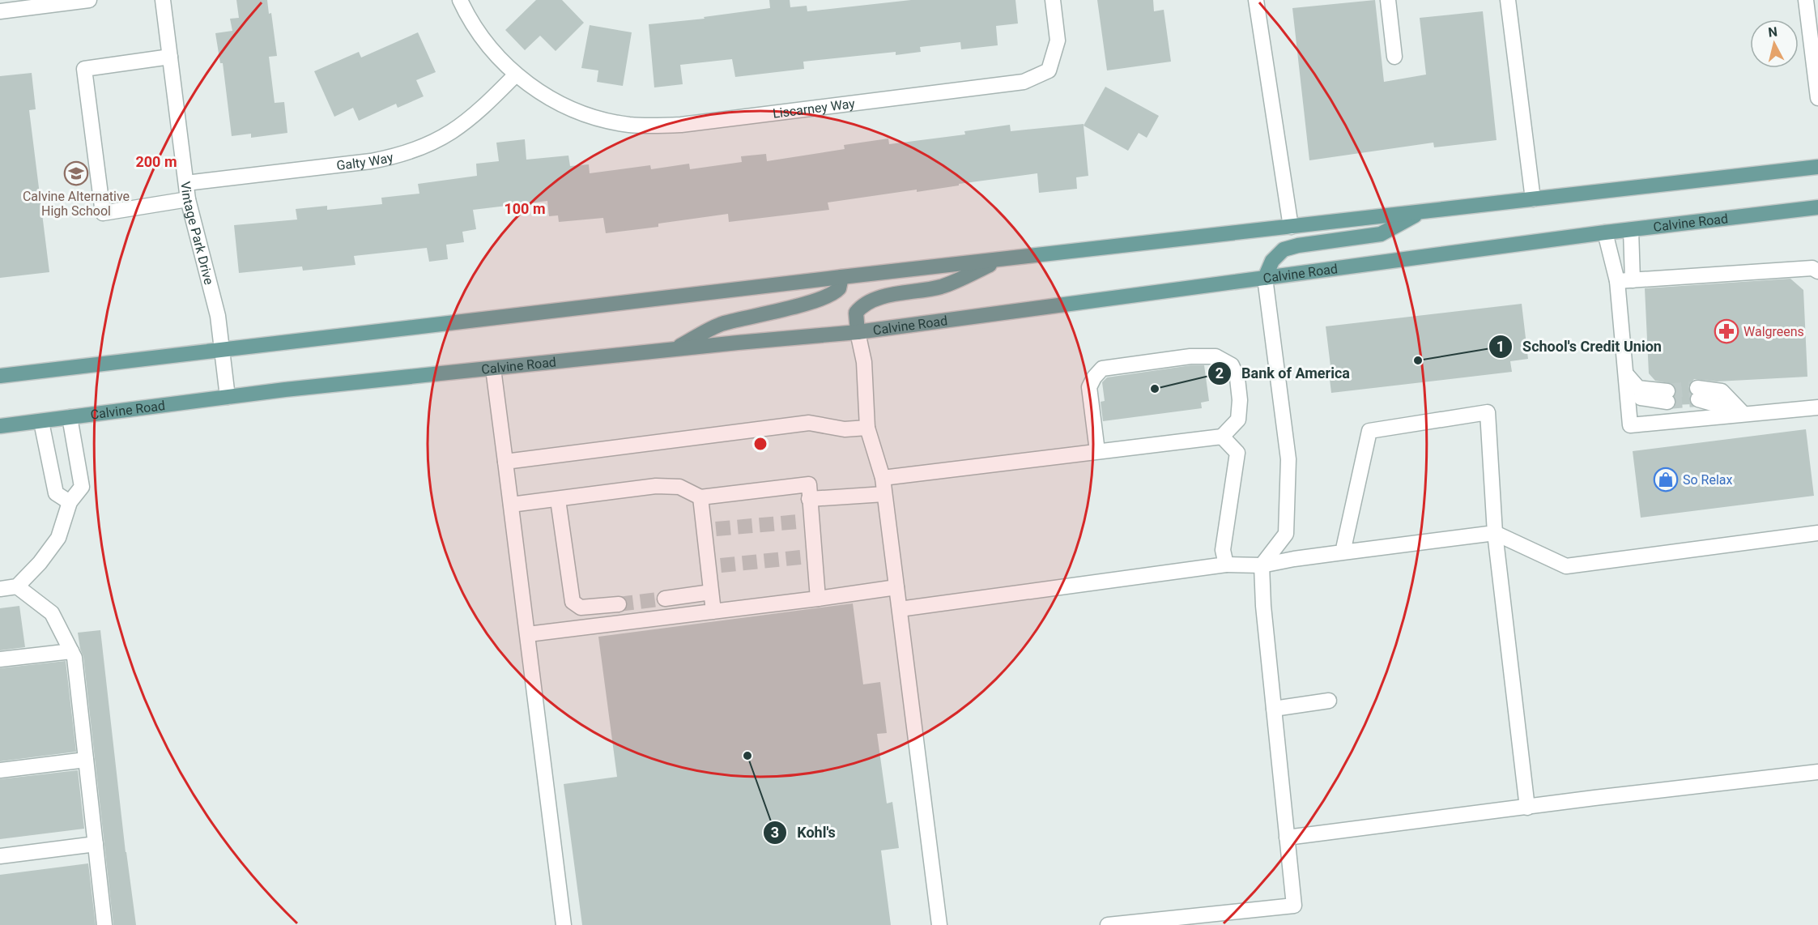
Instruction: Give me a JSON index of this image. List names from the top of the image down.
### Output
{
  "streets": {
    "main road": ["Calvine Road"],
    "street": ["Liscarney Way", "Galty Way", "Vintage Park Drive"]
  },
  "crossings": [
    ["Liscarney Way", "Galty Way"],
    ["Galty Way", "Vintage Park Drive"],
    ["Calvine Road", "Vintage Park Drive"]
  ],
  "places": {
    "school or university": ["Calvine Alternative High School"],
    "pharmacy": ["Walgreens"],
    "other": ["School's Credit Union", "Bank of America", "Kohl's"],
    "shop": ["So Relax"]
  },
  "north": "top",
  "rings": ["200 m", "100 m"]
}
